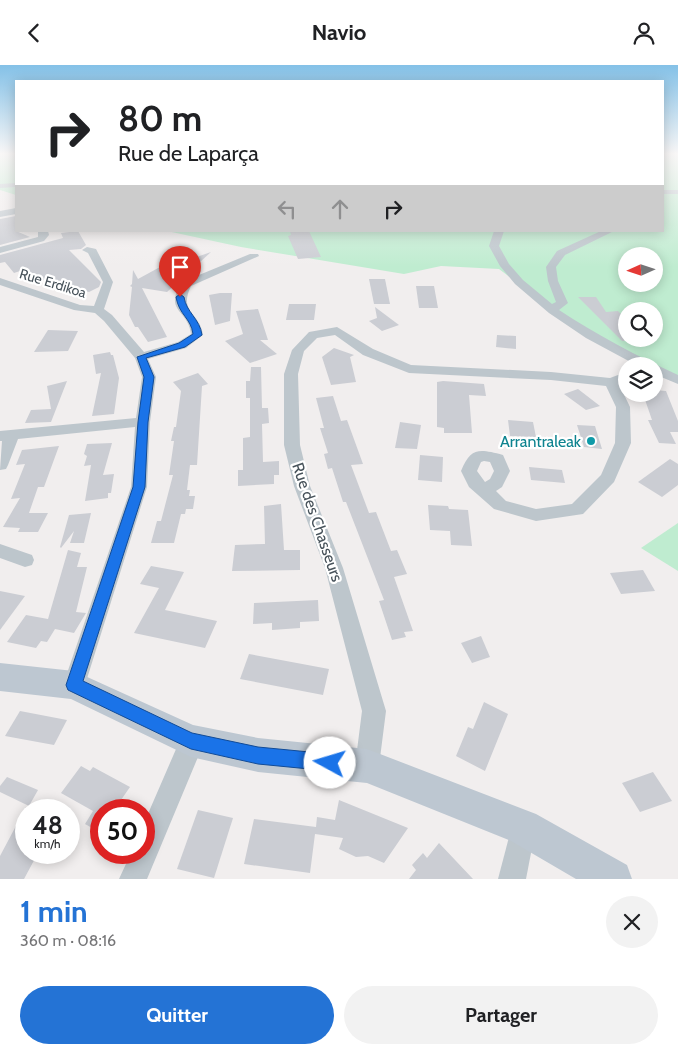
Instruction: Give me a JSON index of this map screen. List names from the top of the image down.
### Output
{
  "streets": {
    "street": ["Rue Erdikoa", "Rue des Chasseurs"]
  },
  "places": ["Arrantraleak"],
  "north": "left",
  "page": {
    "header": "Navio",
    "turn": ["80 m", "Rue de Laparça"],
    "speed": "48 km/h",
    "limit": "50",
    "heading": ["1 min", "360 m · 08:16"],
    "buttons": ["Quitter", "Partager"]
  }
}
